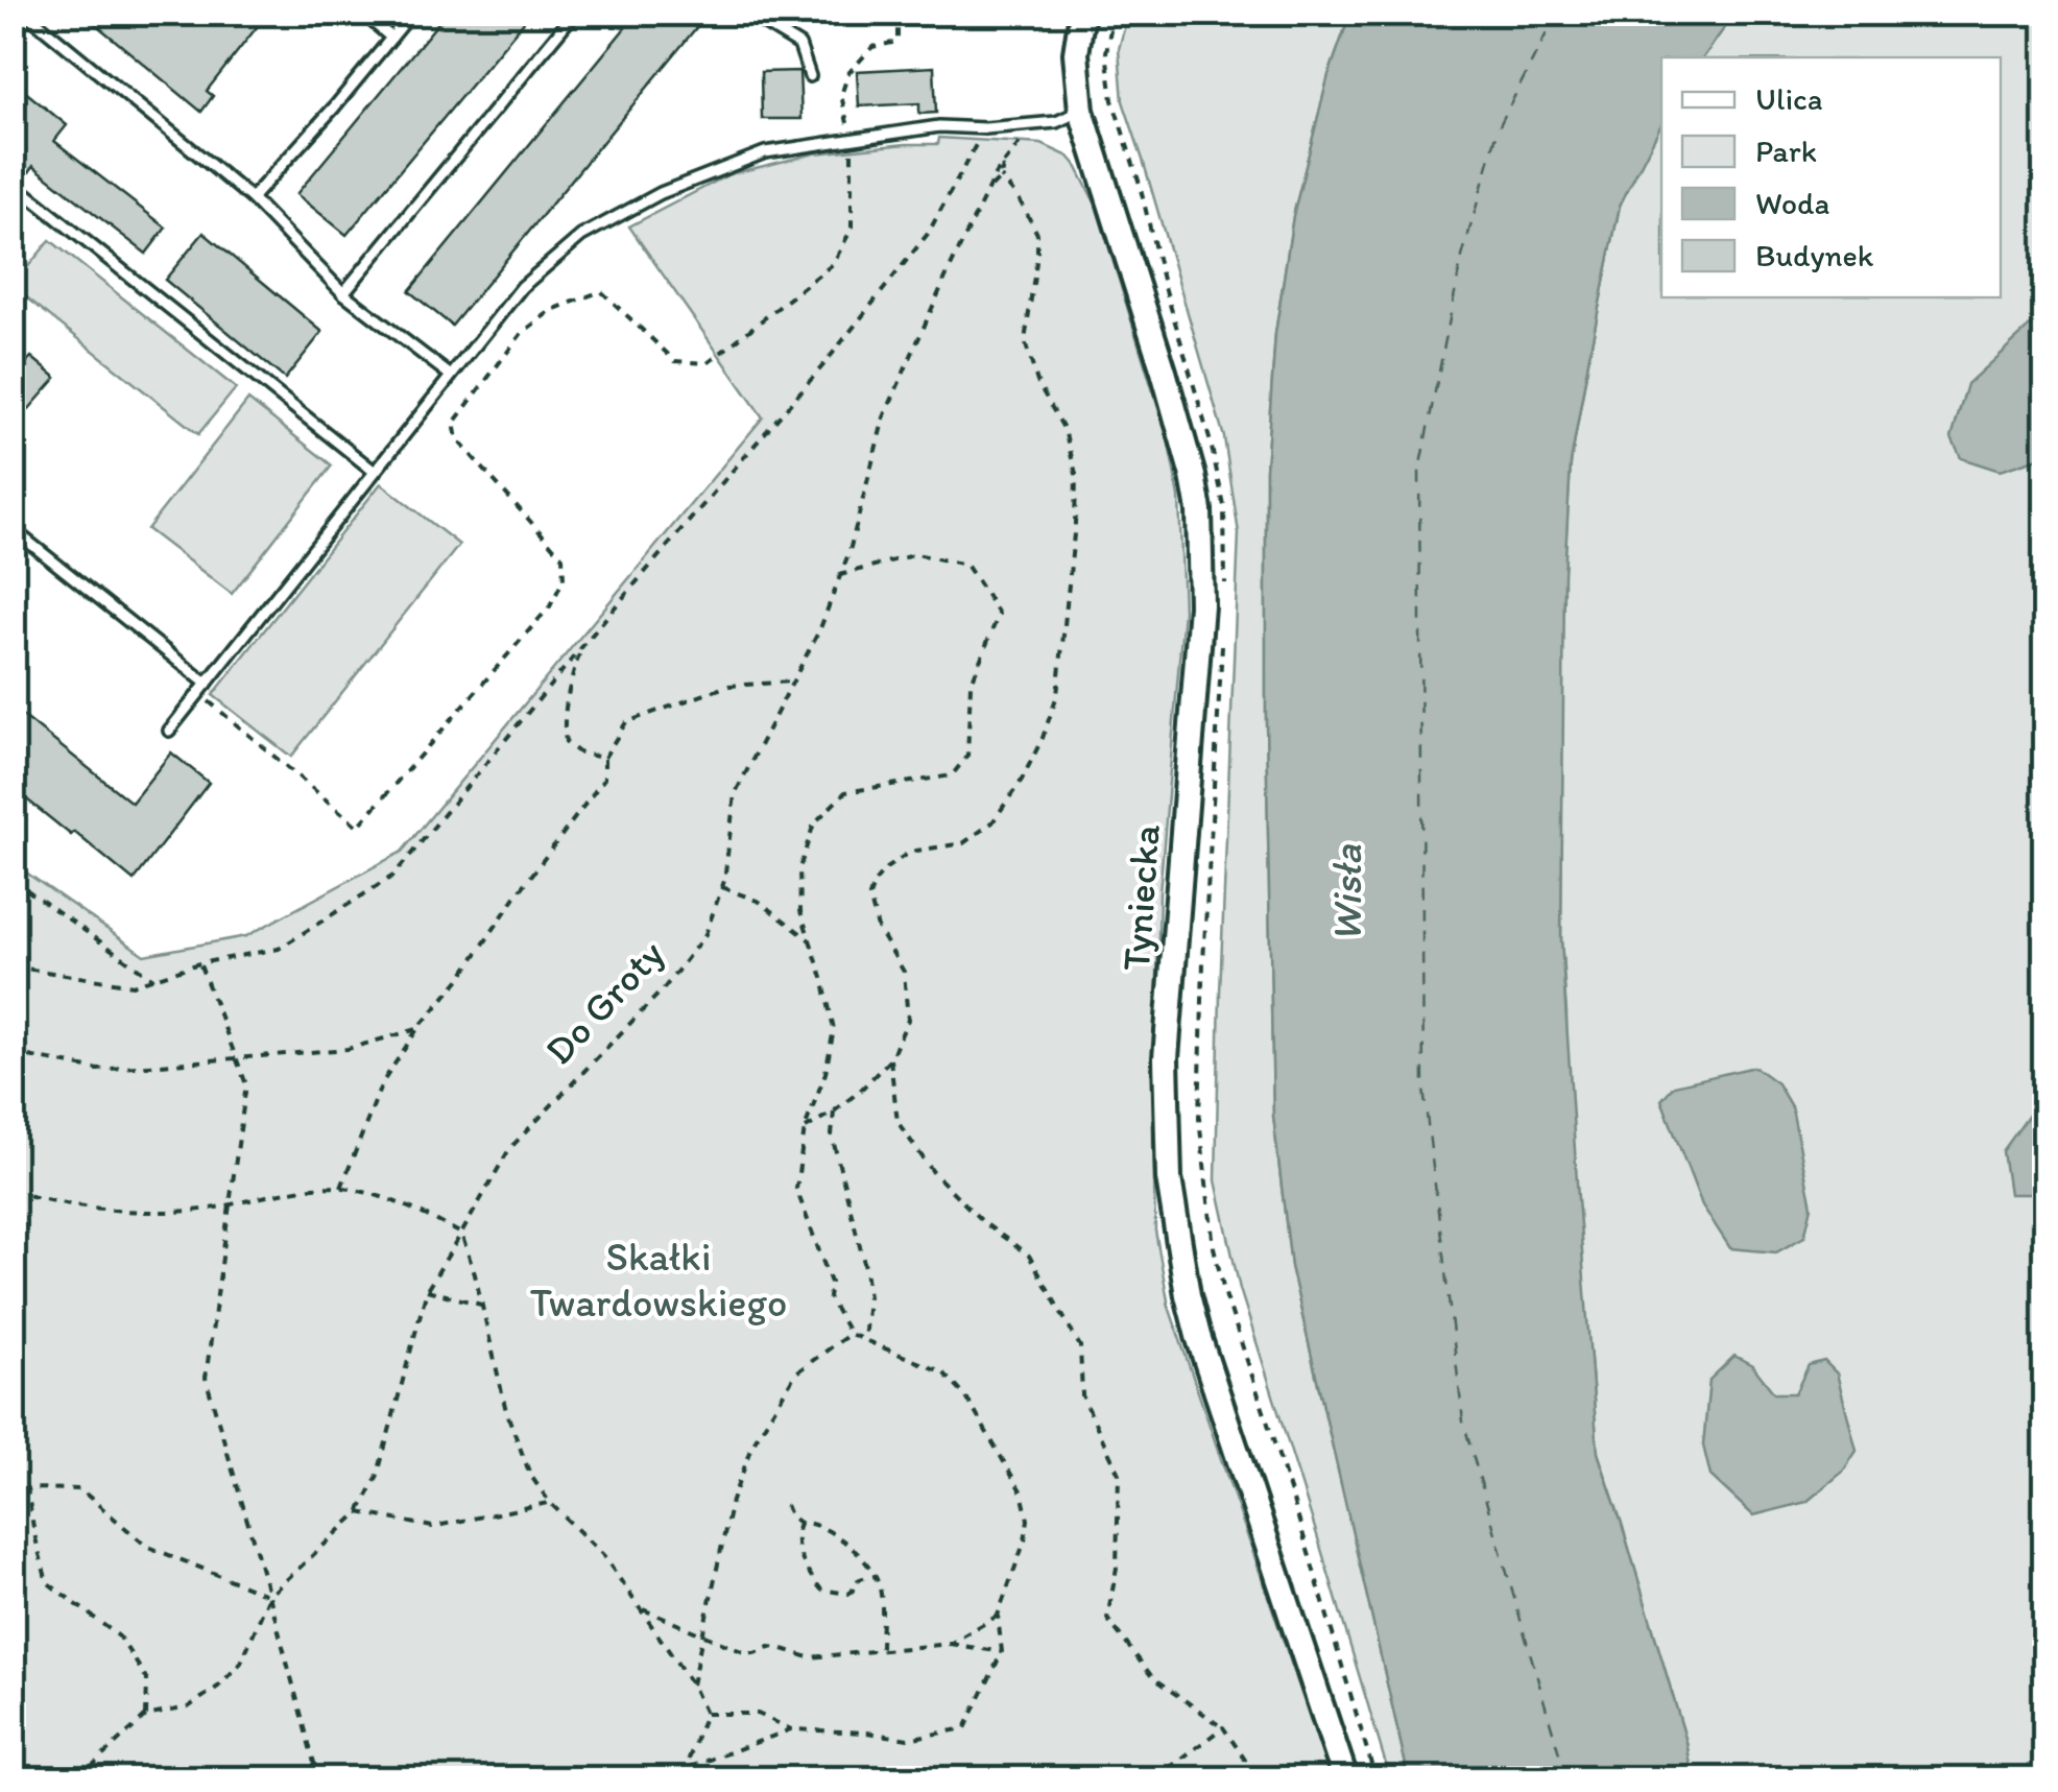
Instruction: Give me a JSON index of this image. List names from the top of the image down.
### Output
{
  "streets": {
    "street": ["Tyniecka"],
    "path": ["Do Groty"]
  },
  "water": ["Wisła"],
  "parks": ["Skałki Twardowskiego"],
  "legend": [
    "Ulica",
    "Park",
    "Woda",
    "Budynek"
  ]
}
